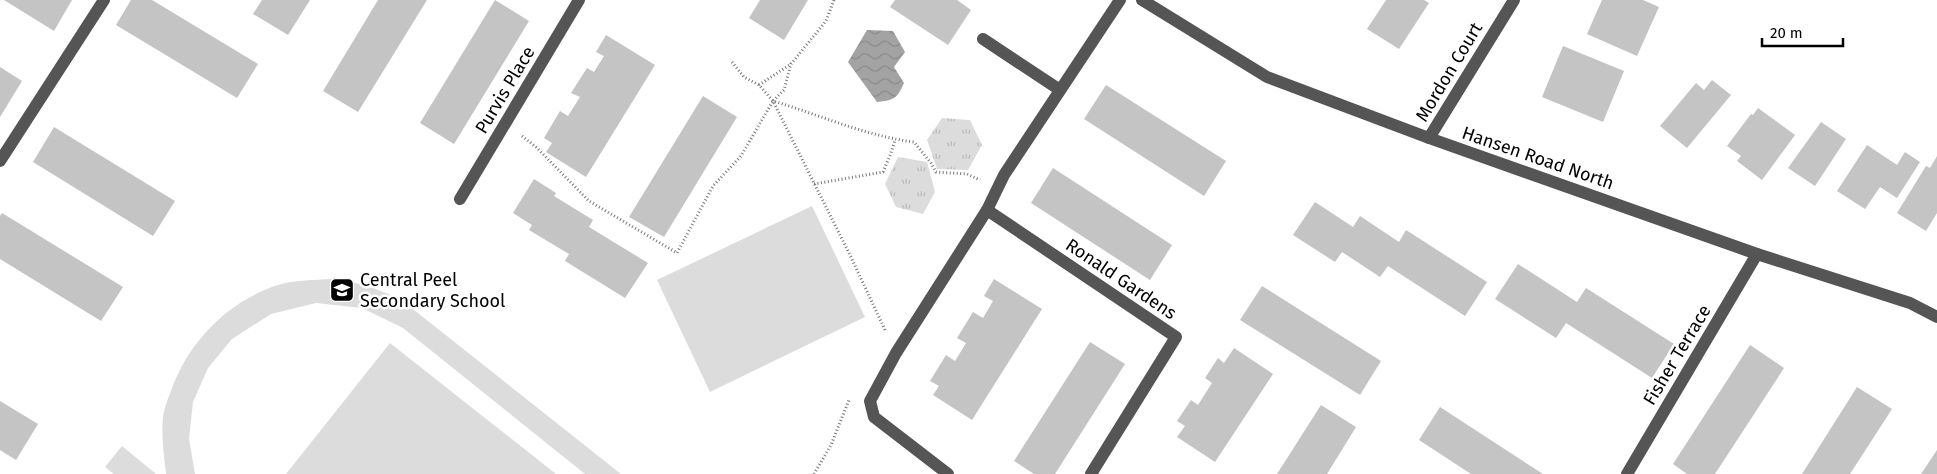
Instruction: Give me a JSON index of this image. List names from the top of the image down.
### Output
{
  "streets": {
    "street": [
      "Mordon Court",
      "Purvis Place",
      "Hansen Road North",
      "Ronald Gardens",
      "Fisher Terrace"
    ]
  },
  "crossings": [
    ["Mordon Court", "Hansen Road North"],
    ["Hansen Road North", "Fisher Terrace"]
  ],
  "places": {
    "school or university": ["Central Peel Secondary School"]
  },
  "scale_bar": "20 m"
}
